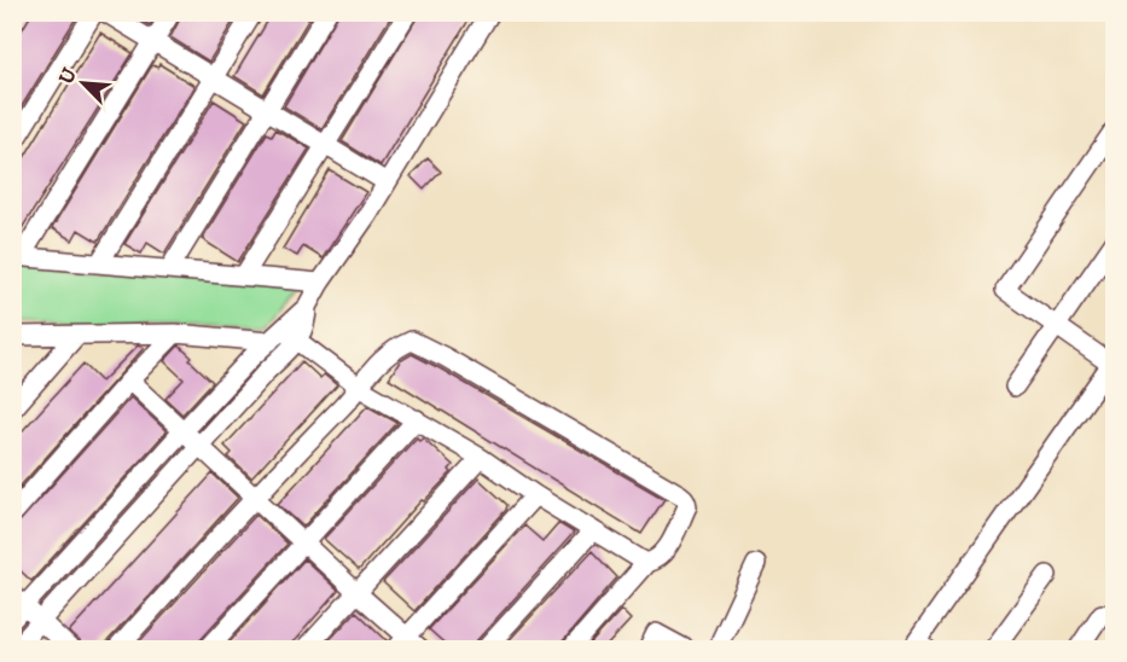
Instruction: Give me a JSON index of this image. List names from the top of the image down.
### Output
{
  "north": "top left"
}
